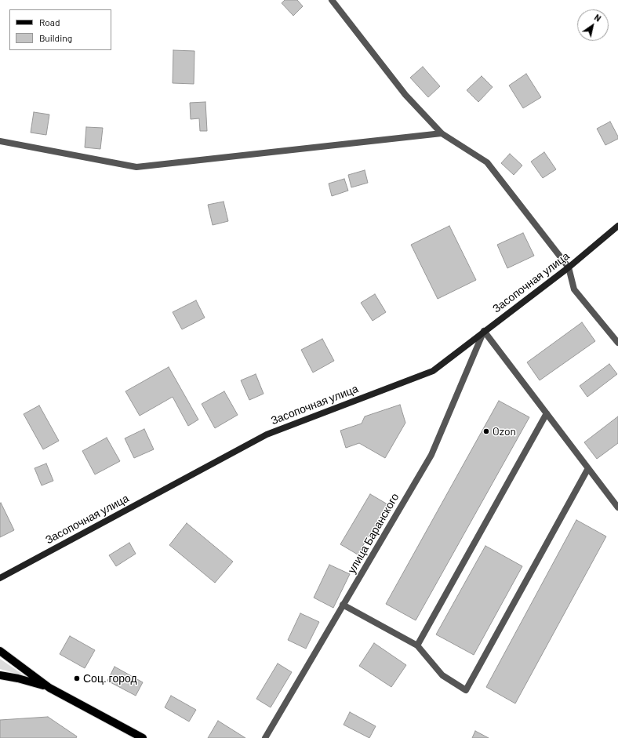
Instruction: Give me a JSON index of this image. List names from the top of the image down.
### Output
{
  "streets": {
    "street": ["Засопочная улица", "улица Баранского"]
  },
  "crossings": [
    ["Засопочная улица", "улица Баранского"]
  ],
  "places": ["Ozon", "Соц. город"],
  "legend": ["Road", "Building"],
  "north": "top right"
}
